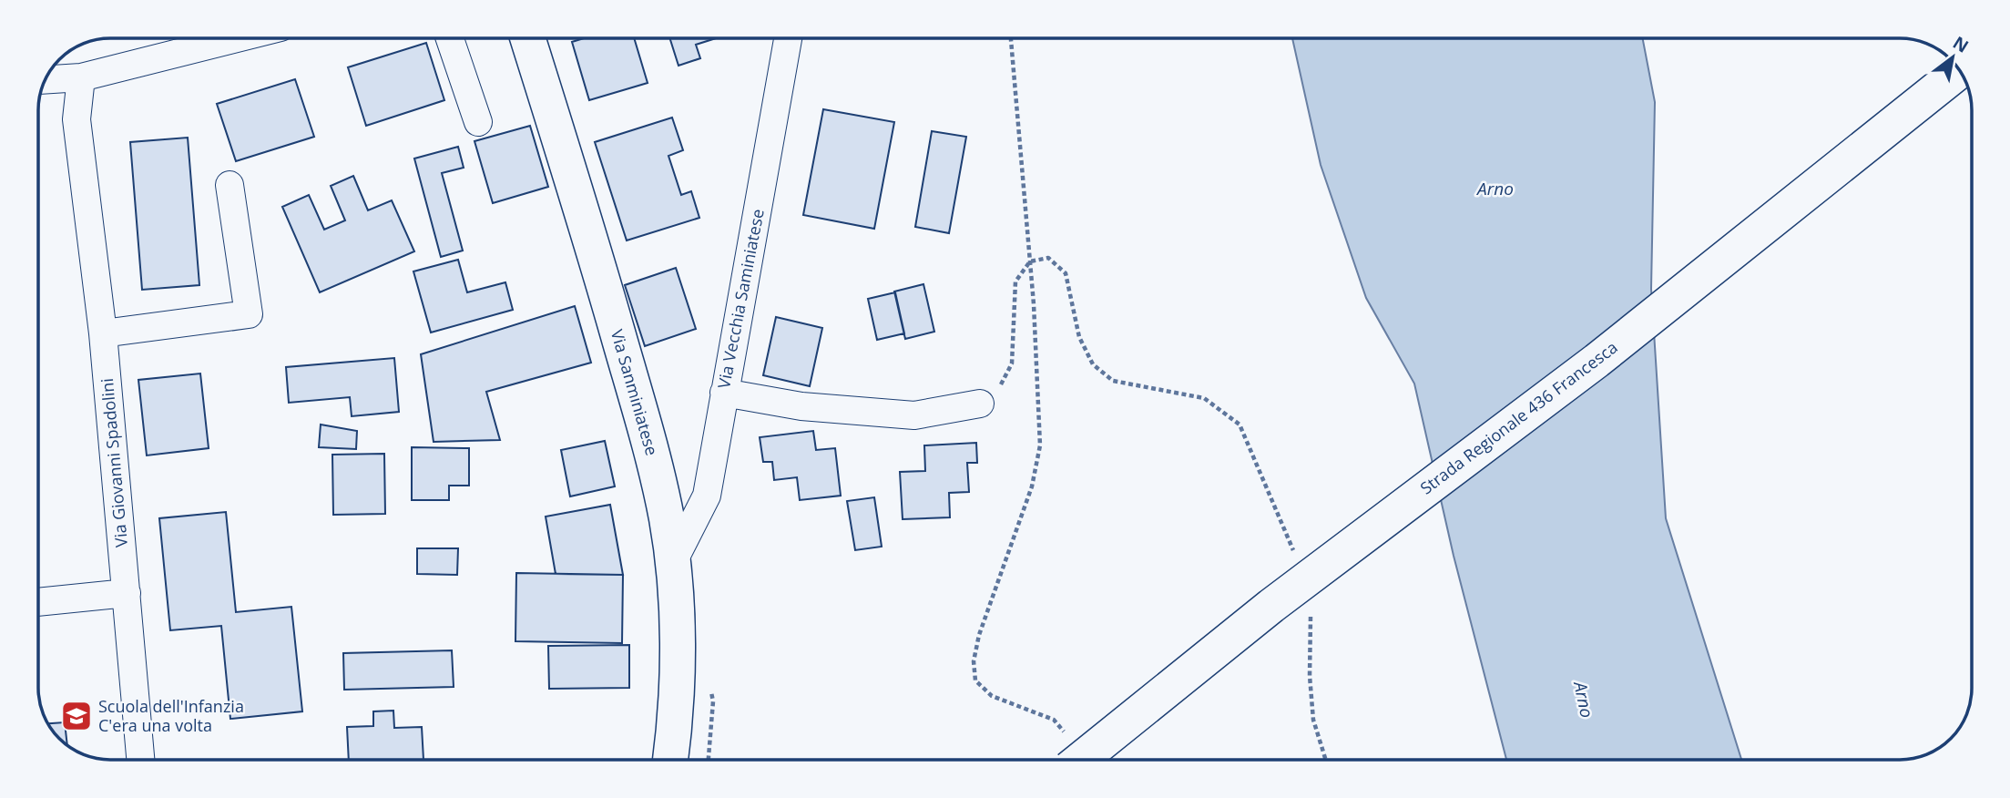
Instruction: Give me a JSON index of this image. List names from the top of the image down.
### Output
{
  "streets": {
    "main road": ["Via Sanminiatese", "Strada Regionale 436 Francesca"],
    "street": ["Via Vecchia Saminiatese", "Via Giovanni Spadolini"]
  },
  "crossings": [
    ["Via Vecchia Saminiatese", "Via Sanminiatese"]
  ],
  "water": ["Arno"],
  "places": {
    "school or university": ["Scuola dell'Infanzia C'era una volta"]
  },
  "north": "top right"
}
